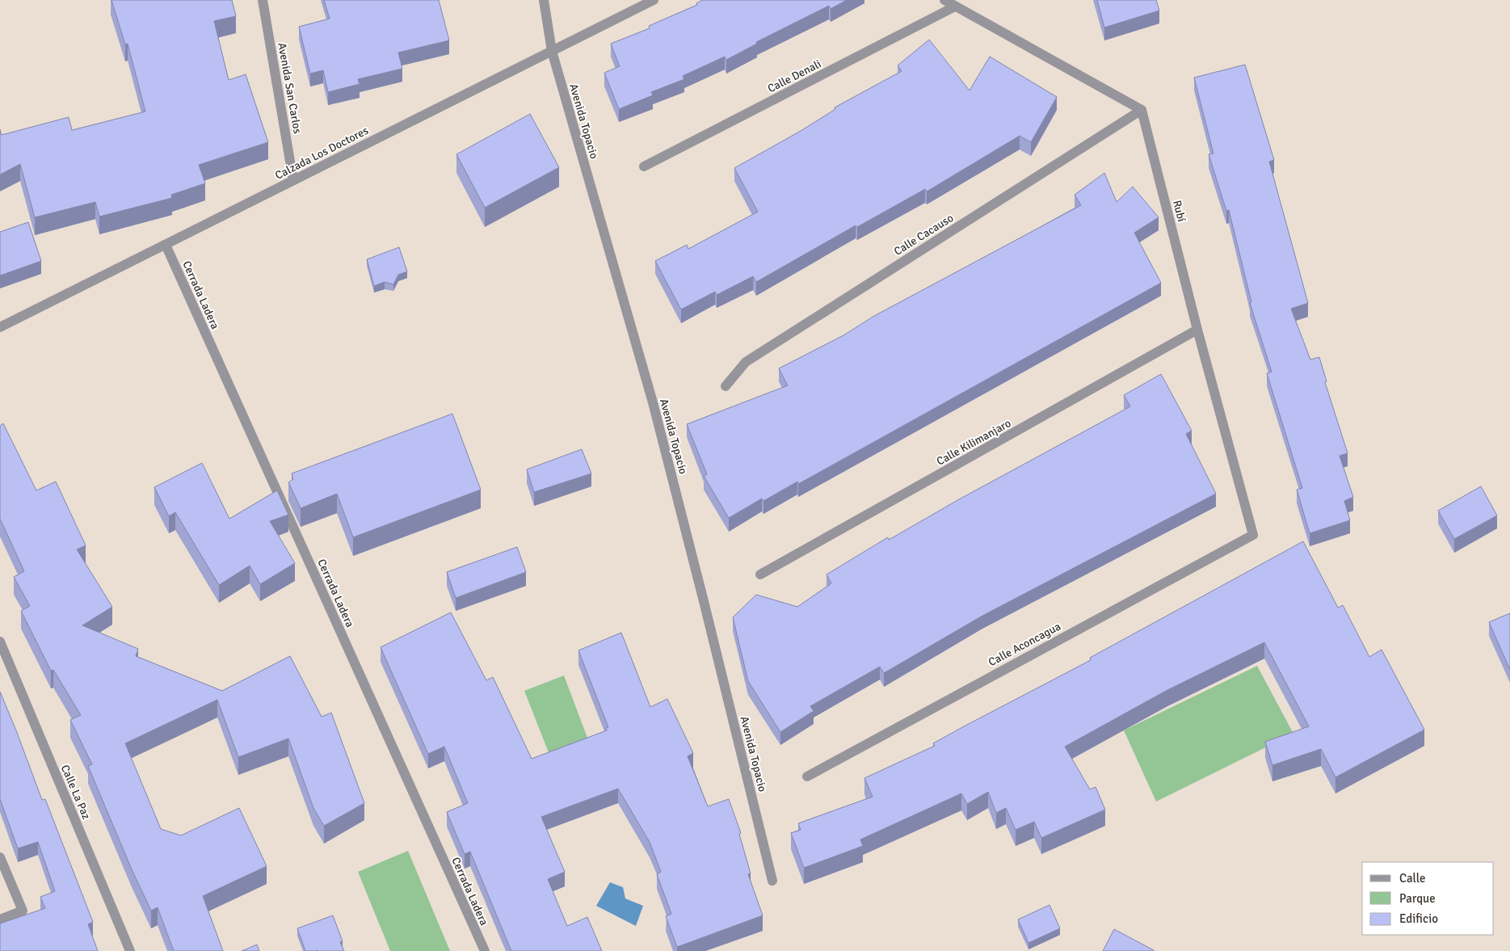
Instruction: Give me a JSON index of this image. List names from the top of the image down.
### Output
{
  "streets": {
    "street": [
      "Calle Denali",
      "Avenida San Carlos",
      "Avenida Topacio",
      "Calzada Los Doctores",
      "Rubí",
      "Calle Cacauso",
      "Cerrada Ladera",
      "Calle Kilimanjaro",
      "Calle Aconcagua",
      "Calle La Paz"
    ]
  },
  "crossings": [
    ["Avenida San Carlos", "Calzada Los Doctores"],
    ["Avenida Topacio", "Calzada Los Doctores"],
    ["Calzada Los Doctores", "Cerrada Ladera"],
    ["Rubí", "Calle Cacauso"],
    ["Rubí", "Calle Kilimanjaro"],
    ["Rubí", "Calle Aconcagua"]
  ],
  "legend": ["Calle", "Parque", "Edificio"]
}
